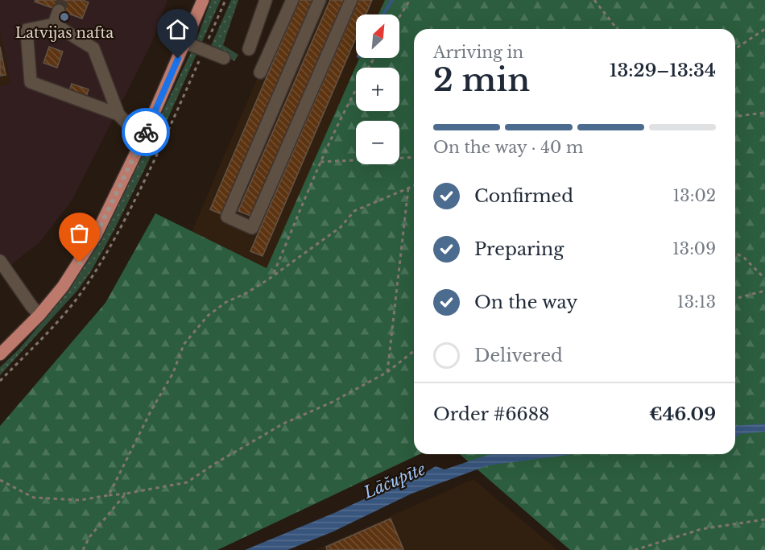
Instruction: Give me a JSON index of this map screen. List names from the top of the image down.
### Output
{
  "water": ["Lāčupīte"],
  "places": ["Latvijas nafta"],
  "north": "top right",
  "page": {
    "map_buttons": ["+", "−"],
    "heading": ["2 min", "Arriving in", "13:29–13:34"],
    "panel": ["Order #6688", "€46.09"],
    "bar": "On the way · 40 m",
    "list": [
      ["Confirmed", "13:02"],
      ["Preparing", "13:09"],
      ["On the way", "13:13"],
      "Delivered"
    ]
  }
}
